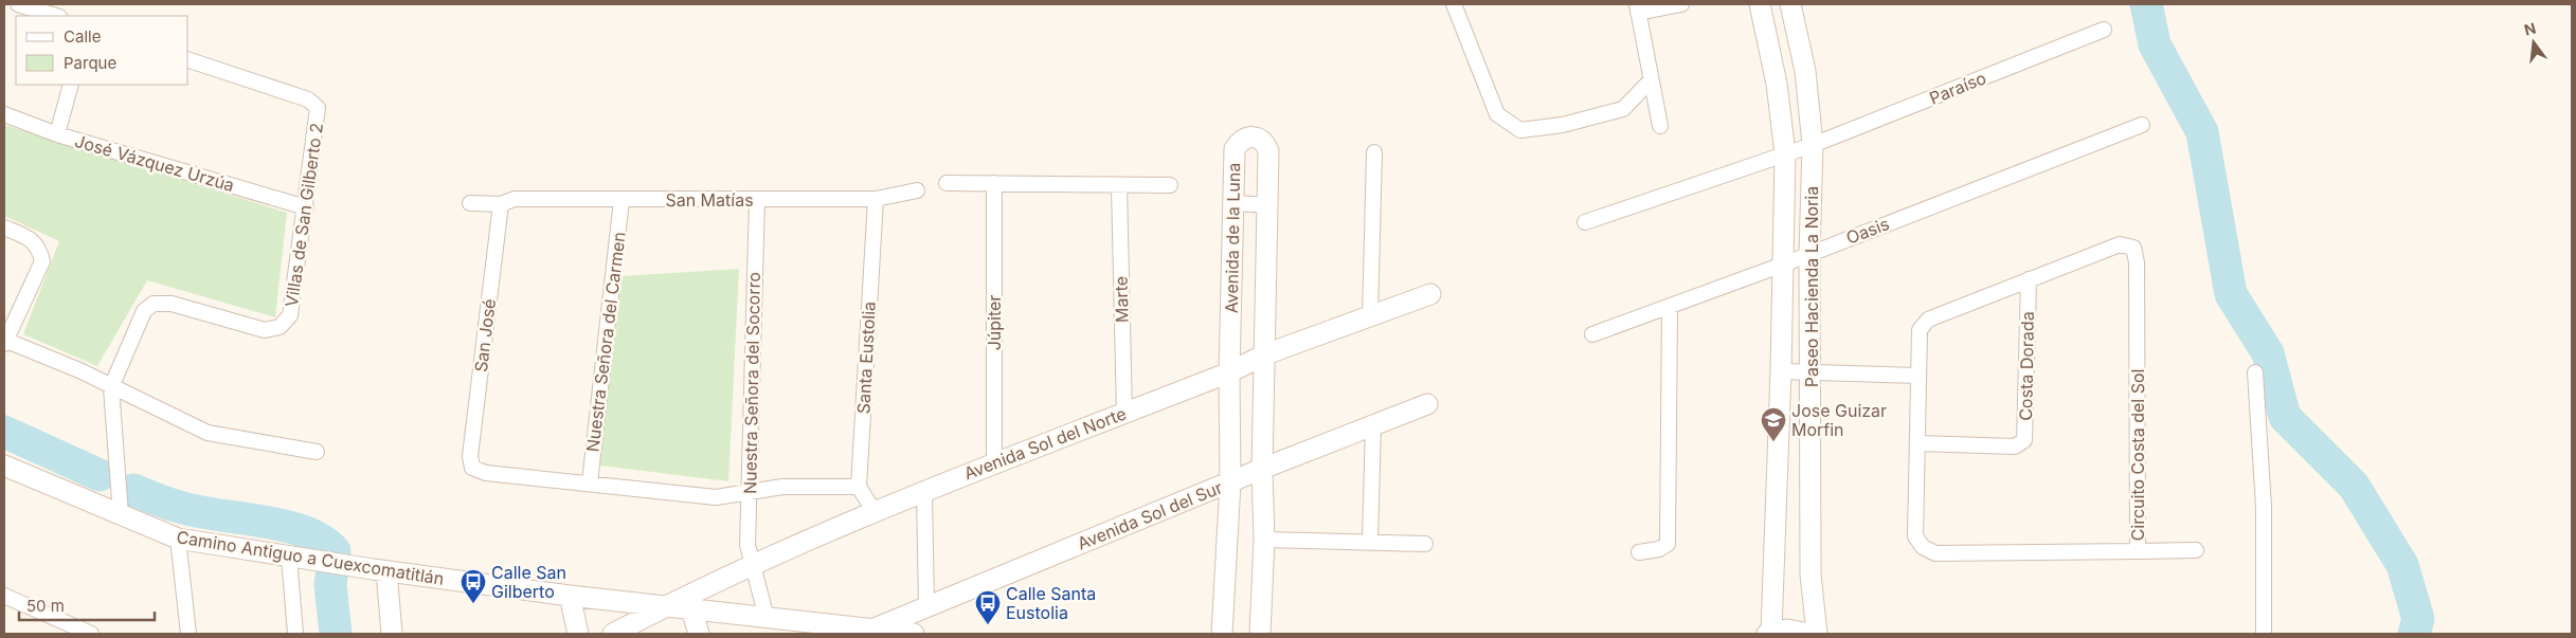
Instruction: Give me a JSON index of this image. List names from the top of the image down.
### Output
{
  "streets": {
    "street": [
      "Paraíso",
      "José Vázquez Urzúa",
      "San Matías",
      "Villas de San Gilberto 2",
      "Oasis",
      "Avenida de la Luna",
      "Paseo Hacienda La Noria",
      "Marte",
      "Júpiter",
      "San José",
      "Nuestra Señora del Carmen",
      "Santa Eustolia",
      "Costa Dorada",
      "Nuestra Señora del Socorro",
      "Avenida Sol del Norte",
      "Circuito Costa del Sol",
      "Avenida Sol del Sur",
      "Camino Antiguo a Cuexcomatitlán"
    ]
  },
  "crossings": [
    ["Paraíso", "Paseo Hacienda La Noria"],
    ["José Vázquez Urzúa", "Villas de San Gilberto 2"],
    ["San Matías", "San José"],
    ["San Matías", "Nuestra Señora del Carmen"],
    ["San Matías", "Santa Eustolia"],
    ["San Matías", "Nuestra Señora del Socorro"],
    ["Villas de San Gilberto 2", "Camino Antiguo a Cuexcomatitlán"],
    ["Oasis", "Paseo Hacienda La Noria"],
    ["Avenida de la Luna", "Avenida Sol del Norte"],
    ["Avenida de la Luna", "Avenida Sol del Sur"],
    ["Marte", "Avenida Sol del Norte"],
    ["Júpiter", "Avenida Sol del Norte"],
    ["San José", "Nuestra Señora del Carmen"],
    ["Costa Dorada", "Circuito Costa del Sol"],
    ["Nuestra Señora del Socorro", "Avenida Sol del Norte"],
    ["Nuestra Señora del Socorro", "Camino Antiguo a Cuexcomatitlán"],
    ["Avenida Sol del Norte", "Camino Antiguo a Cuexcomatitlán"],
    ["Avenida Sol del Sur", "Camino Antiguo a Cuexcomatitlán"]
  ],
  "places": {
    "school or university": ["Jose Guizar Morfin"],
    "bus stop": ["Calle San Gilberto", "Calle Santa Eustolia"]
  },
  "legend": ["Calle", "Parque"],
  "scale_bar": "50 m",
  "north": "top"
}
